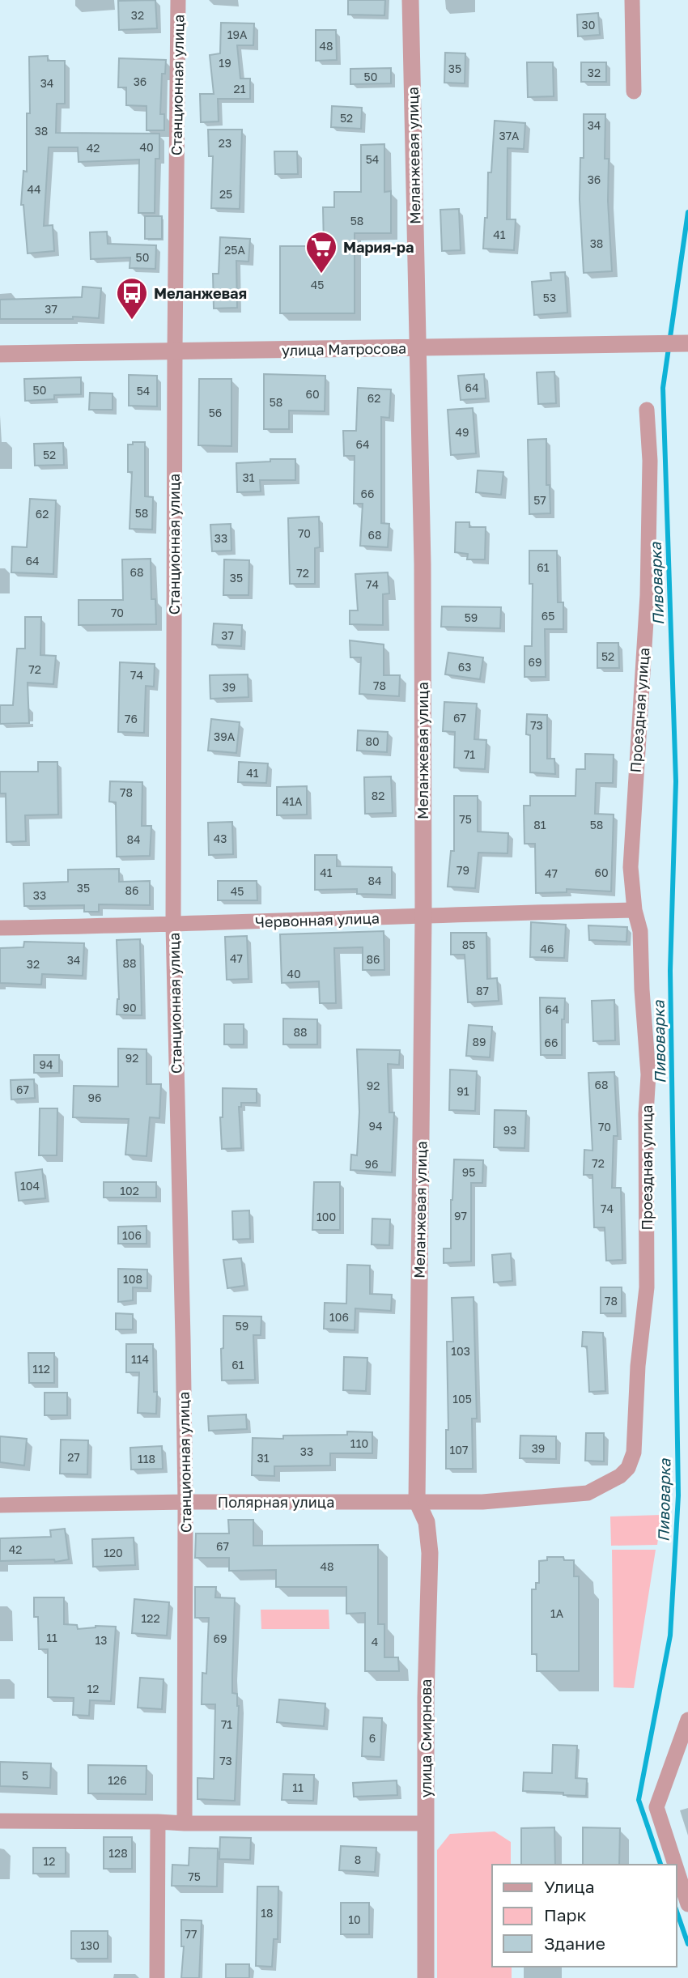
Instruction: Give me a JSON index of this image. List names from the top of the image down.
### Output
{
  "streets": {
    "street": [
      "Станционная улица",
      "Меланжевая улица",
      "улица Матросова",
      "Проездная улица",
      "Червонная улица",
      "Полярная улица",
      "улица Смирнова"
    ]
  },
  "crossings": [
    ["Станционная улица", "улица Матросова"],
    ["Станционная улица", "Червонная улица"],
    ["Станционная улица", "Полярная улица"],
    ["Меланжевая улица", "улица Матросова"],
    ["Меланжевая улица", "Проездная улица"],
    ["Меланжевая улица", "Червонная улица"],
    ["Меланжевая улица", "Полярная улица"],
    ["Меланжевая улица", "улица Смирнова"],
    ["Проездная улица", "Червонная улица"],
    ["Проездная улица", "Полярная улица"],
    ["Проездная улица", "улица Смирнова"],
    ["Полярная улица", "улица Смирнова"]
  ],
  "water": ["Пивоварка"],
  "places": {
    "supermarket": ["Мария-ра"],
    "bus stop": ["Меланжевая"]
  },
  "house_numbers": [
    "32",
    "30",
    "19А",
    "48",
    "19",
    "35",
    "32",
    "50",
    "36",
    "34",
    "21",
    "52",
    "34",
    "38",
    "37А",
    "23",
    "40",
    "42",
    "54",
    "36",
    "44",
    "25",
    "58",
    "41",
    "38",
    "25А",
    "50",
    "45",
    "53",
    "37",
    "64",
    "50",
    "54",
    "60",
    "62",
    "58",
    "56",
    "49",
    "64",
    "52",
    "31",
    "66",
    "57",
    "58",
    "62",
    "70",
    "68",
    "33",
    "64",
    "61",
    "68",
    "72",
    "35",
    "74",
    "70",
    "65",
    "59",
    "37",
    "52",
    "69",
    "63",
    "72",
    "74",
    "78",
    "39",
    "67",
    "76",
    "73",
    "39А",
    "80",
    "71",
    "41",
    "78",
    "82",
    "41А",
    "75",
    "81",
    "58",
    "43",
    "84",
    "79",
    "41",
    "60",
    "47",
    "84",
    "35",
    "86",
    "45",
    "33",
    "85",
    "46",
    "47",
    "86",
    "34",
    "88",
    "32",
    "40",
    "87",
    "90",
    "64",
    "88",
    "89",
    "66",
    "92",
    "94",
    "68",
    "92",
    "67",
    "91",
    "96",
    "94",
    "70",
    "93",
    "72",
    "96",
    "95",
    "104",
    "102",
    "74",
    "97",
    "100",
    "106",
    "108",
    "78",
    "106",
    "59",
    "103",
    "114",
    "61",
    "112",
    "105",
    "110",
    "39",
    "107",
    "33",
    "27",
    "31",
    "118",
    "67",
    "42",
    "120",
    "48",
    "1А",
    "122",
    "11",
    "69",
    "13",
    "4",
    "12",
    "71",
    "6",
    "73",
    "5",
    "126",
    "11",
    "128",
    "8",
    "12",
    "75",
    "18",
    "10",
    "77",
    "130"
  ],
  "legend": ["Улица", "Парк", "Здание"]
}
